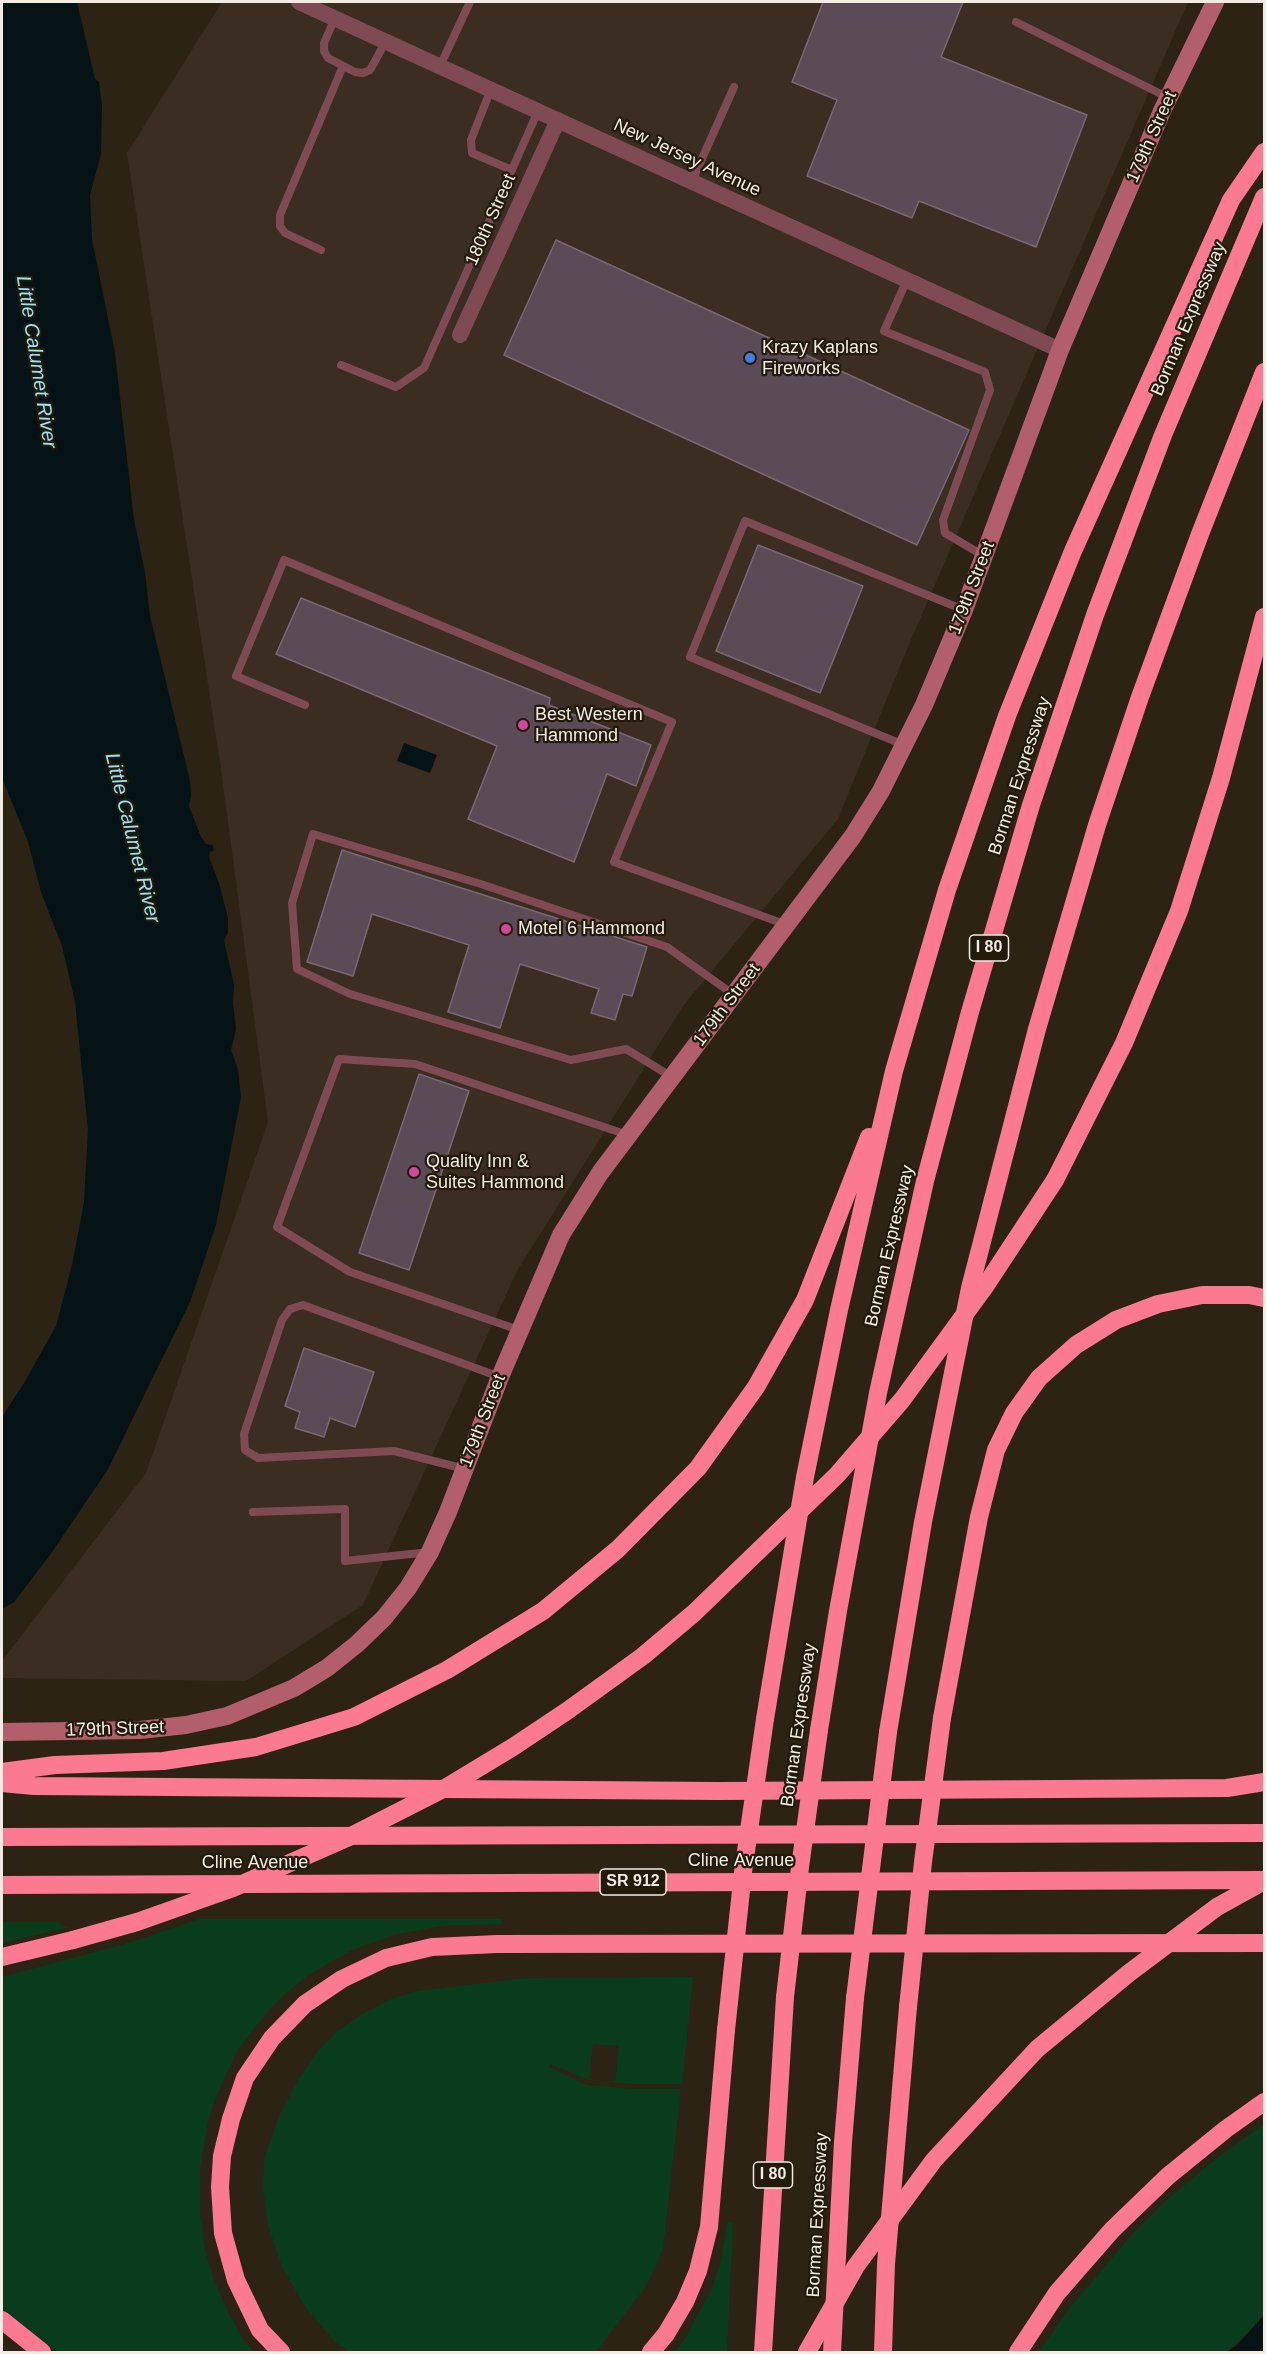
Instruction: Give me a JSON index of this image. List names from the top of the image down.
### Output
{
  "streets": {
    "highway": [
      "Borman Expressway",
      "I 80",
      "Cline Avenue",
      "SR 912"
    ],
    "street": ["179th Street", "New Jersey Avenue", "180th Street"]
  },
  "crossings": [
    ["179th Street", "New Jersey Avenue"],
    ["New Jersey Avenue", "180th Street"]
  ],
  "water": ["Little Calumet River"],
  "places": [
    "Krazy Kaplans Fireworks",
    "Best Western Hammond",
    "Motel 6 Hammond",
    "Quality Inn & Suites Hammond"
  ]
}
